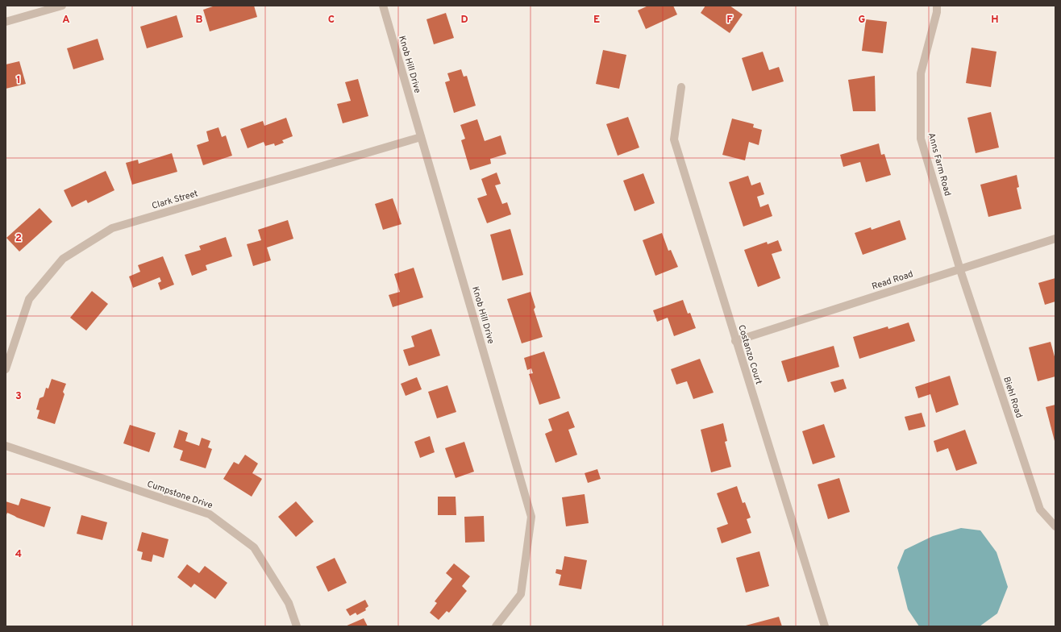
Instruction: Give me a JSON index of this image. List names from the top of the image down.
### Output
{
  "streets": {
    "street": [
      "Knob Hill Drive",
      "Anns Farm Road",
      "Clark Street",
      "Read Road",
      "Costanzo Court",
      "Biehl Road",
      "Cumpstone Drive"
    ]
  },
  "crossings": [
    ["Knob Hill Drive", "Clark Street"],
    ["Anns Farm Road", "Read Road"],
    ["Anns Farm Road", "Biehl Road"],
    ["Read Road", "Costanzo Court"],
    ["Read Road", "Biehl Road"]
  ],
  "grid": {
    "columns": [
      "A",
      "B",
      "C",
      "D",
      "E",
      "F",
      "G",
      "H"
    ],
    "rows": [
      "1",
      "2",
      "3",
      "4"
    ]
  }
}
